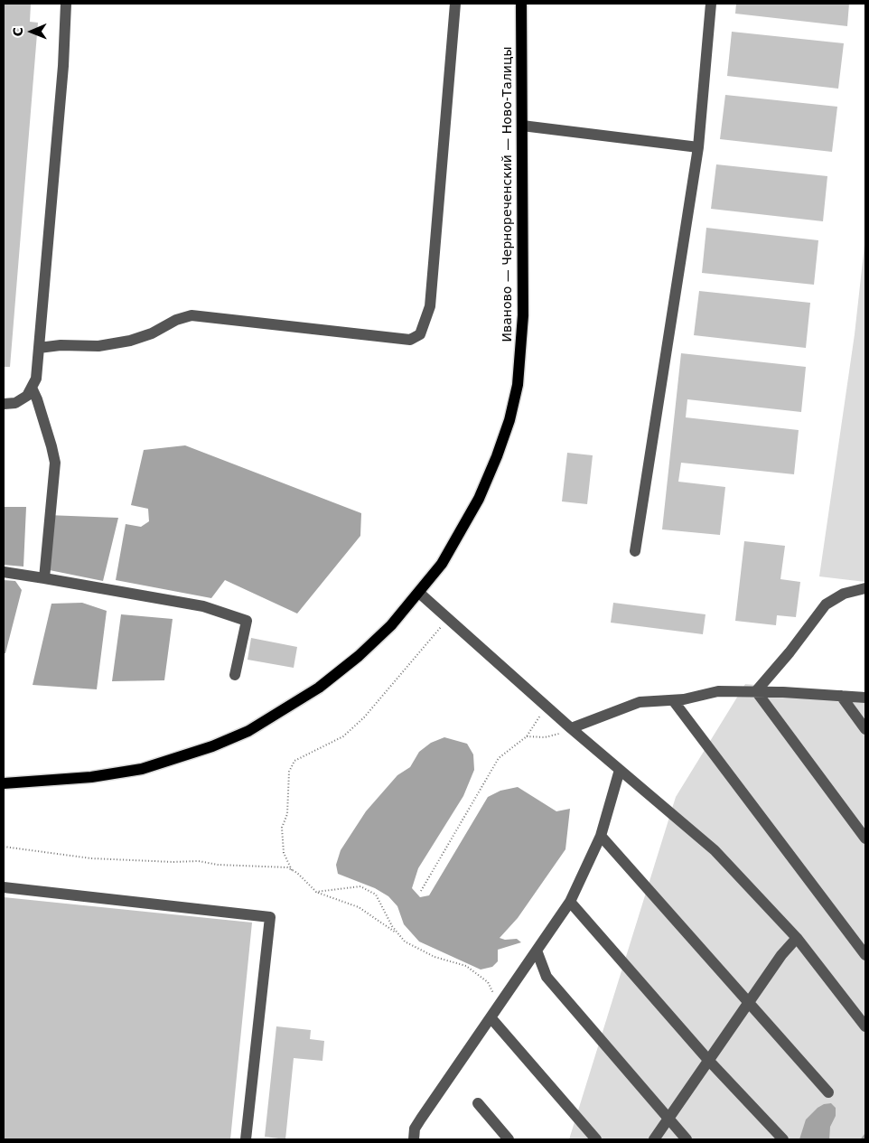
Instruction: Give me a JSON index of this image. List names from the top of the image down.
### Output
{
  "streets": {
    "main road": ["Иваново — Чернореченский — Ново-Талицы"]
  },
  "north": "left"
}
